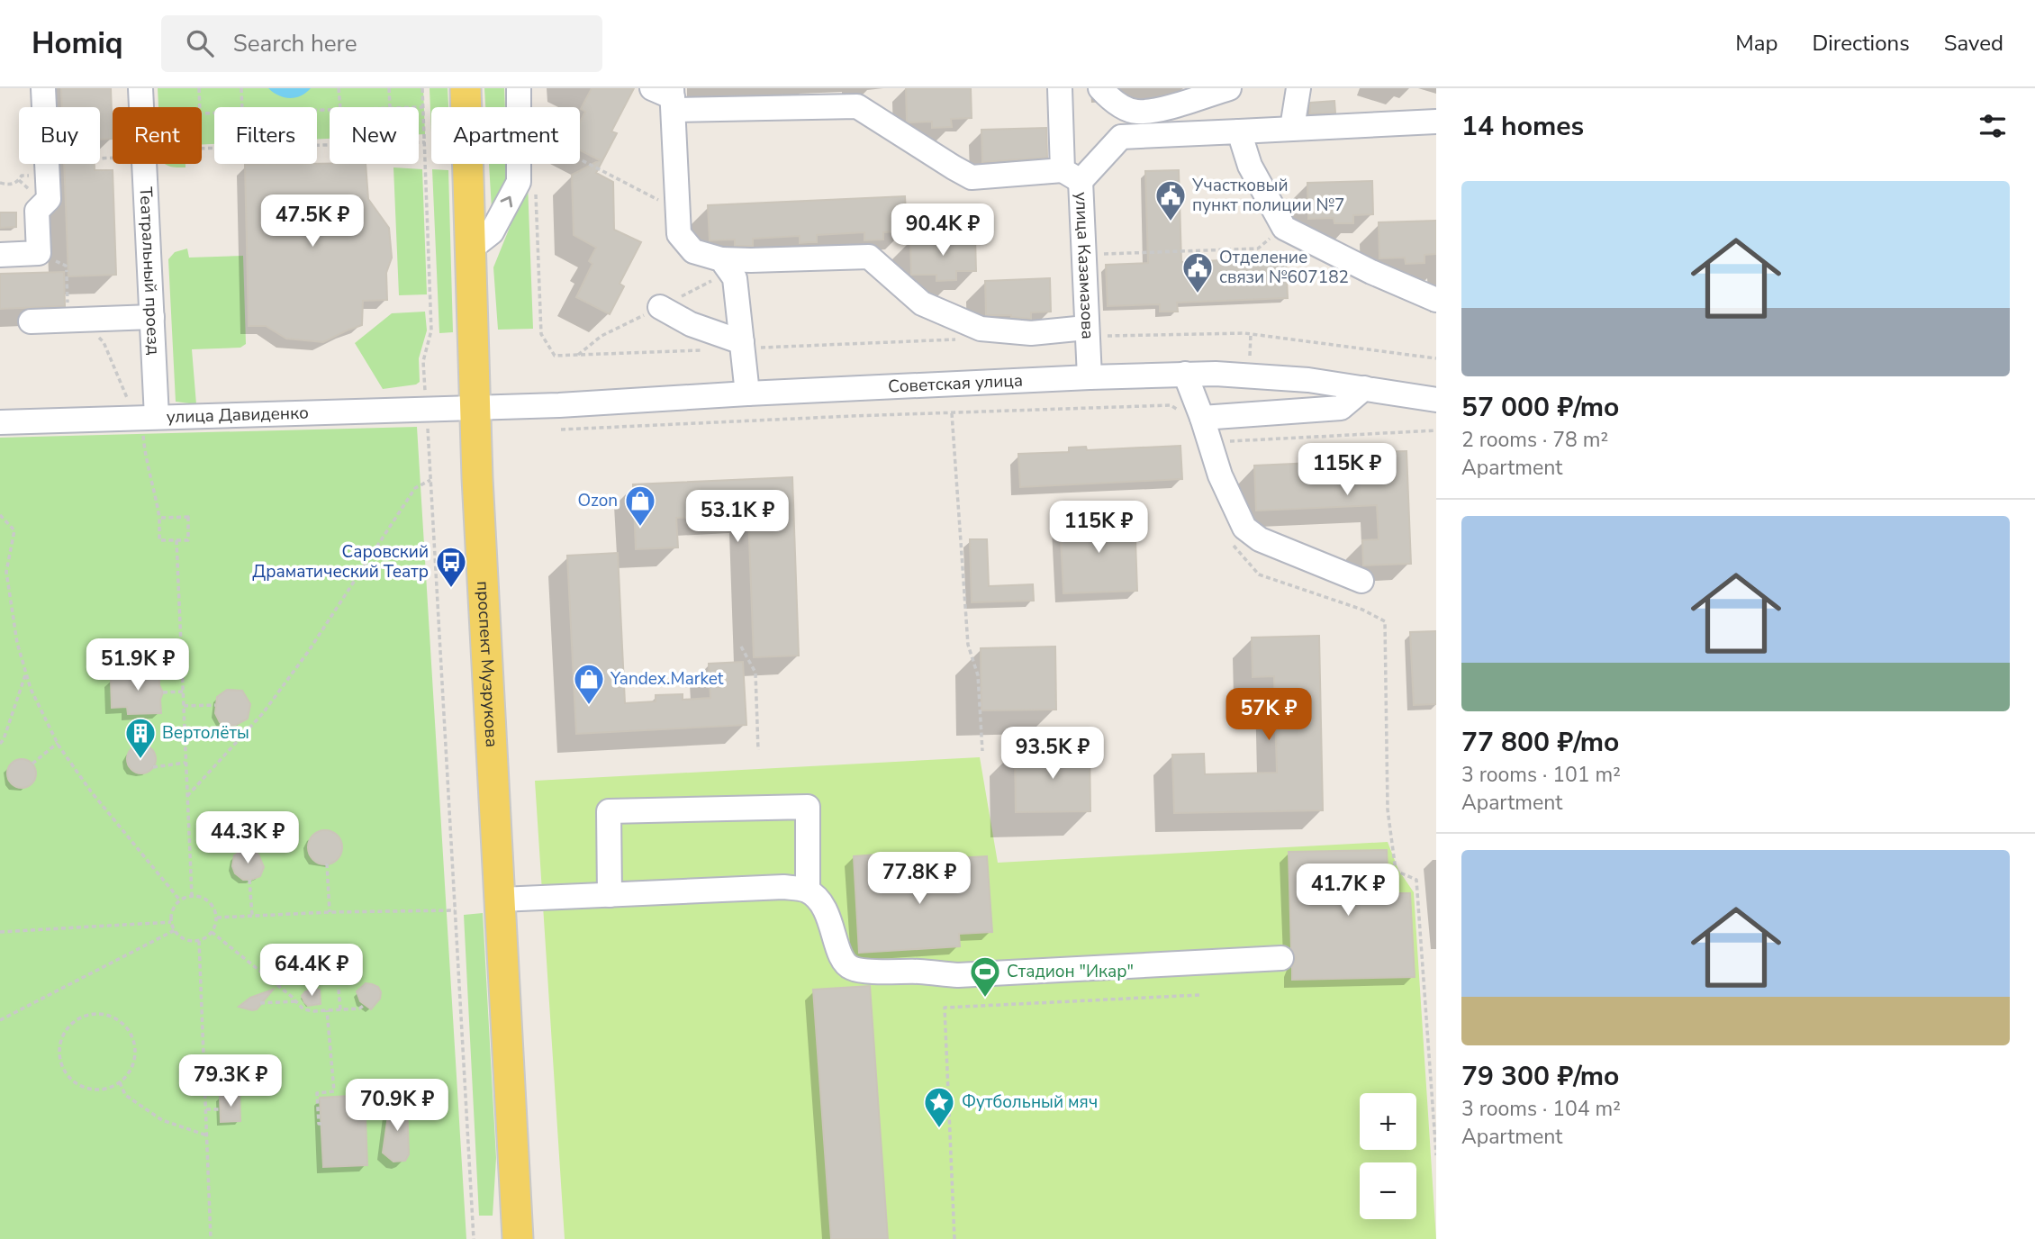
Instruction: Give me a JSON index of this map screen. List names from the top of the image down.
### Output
{
  "streets": {
    "main road": ["проспект Музрукова"],
    "street": [
      "улица Казамазова",
      "Театральный проезд",
      "Советская улица",
      "улица Давиденко"
    ]
  },
  "crossings": [
    ["улица Казамазова", "Советская улица"],
    ["Театральный проезд", "улица Давиденко"],
    ["Советская улица", "улица Давиденко"],
    ["Советская улица", "проспект Музрукова"],
    ["улица Давиденко", "проспект Музрукова"]
  ],
  "places": {
    "public building": ["Участковый пункт полиции №7", "Отделение связи №607182"],
    "shop": ["Ozon", "Yandex.Market"],
    "bus stop": ["Саровский Драматический Театр"],
    "building": ["Вертолёты"],
    "sports": ["Стадион \"Икар\""],
    "place": ["Футбольный мяч"]
  },
  "page": {
    "header": "Homiq",
    "search": "Search here",
    "nav": ["Map", "Directions", "Saved"],
    "heading": "14 homes",
    "chip": [
      "Buy",
      "Rent",
      "Filters",
      "New",
      "Apartment"
    ],
    "list": [
      {
        "name": "57 000 ₽/mo",
        "note": "2 rooms · 78 m² · Apartment"
      },
      {
        "name": "77 800 ₽/mo",
        "note": "3 rooms · 101 m² · Apartment"
      },
      {
        "name": "79 300 ₽/mo",
        "note": "3 rooms · 104 m² · Apartment"
      }
    ],
    "price": [
      "47.5K ₽",
      "90.4K ₽",
      "115K ₽",
      "53.1K ₽",
      "115K ₽",
      "51.9K ₽",
      "57K ₽",
      "93.5K ₽",
      "44.3K ₽",
      "77.8K ₽",
      "41.7K ₽",
      "64.4K ₽",
      "79.3K ₽",
      "70.9K ₽"
    ],
    "map_buttons": ["+", "−"]
  }
}
